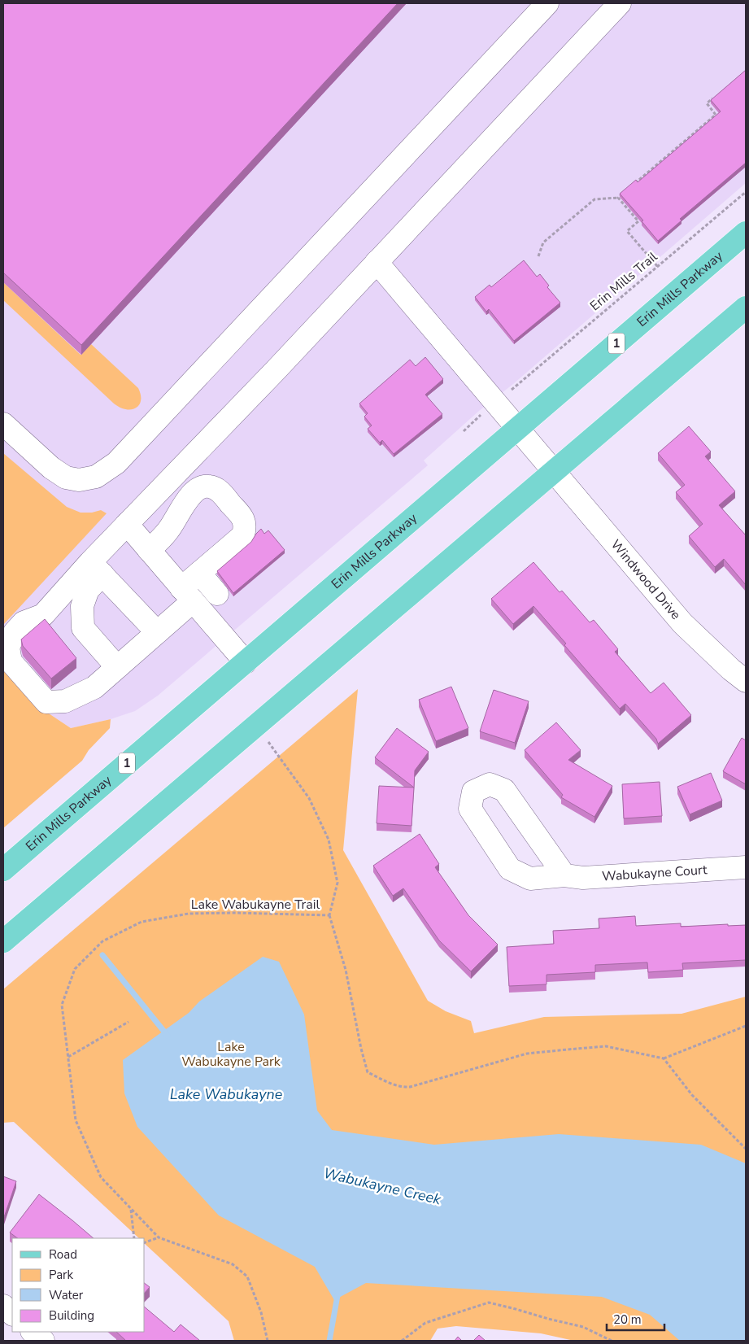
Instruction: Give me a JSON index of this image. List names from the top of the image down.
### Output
{
  "streets": {
    "main road": ["Erin Mills Parkway", "1"],
    "street": ["Windwood Drive", "Wabukayne Court"],
    "path": ["Erin Mills Trail", "Lake Wabukayne Trail"]
  },
  "crossings": [
    ["Erin Mills Parkway", "Windwood Drive"]
  ],
  "water": ["Lake Wabukayne", "Wabukayne Creek"],
  "parks": ["Lake Wabukayne Park"],
  "legend": [
    "Road",
    "Park",
    "Water",
    "Building"
  ],
  "scale_bar": "20 m"
}
